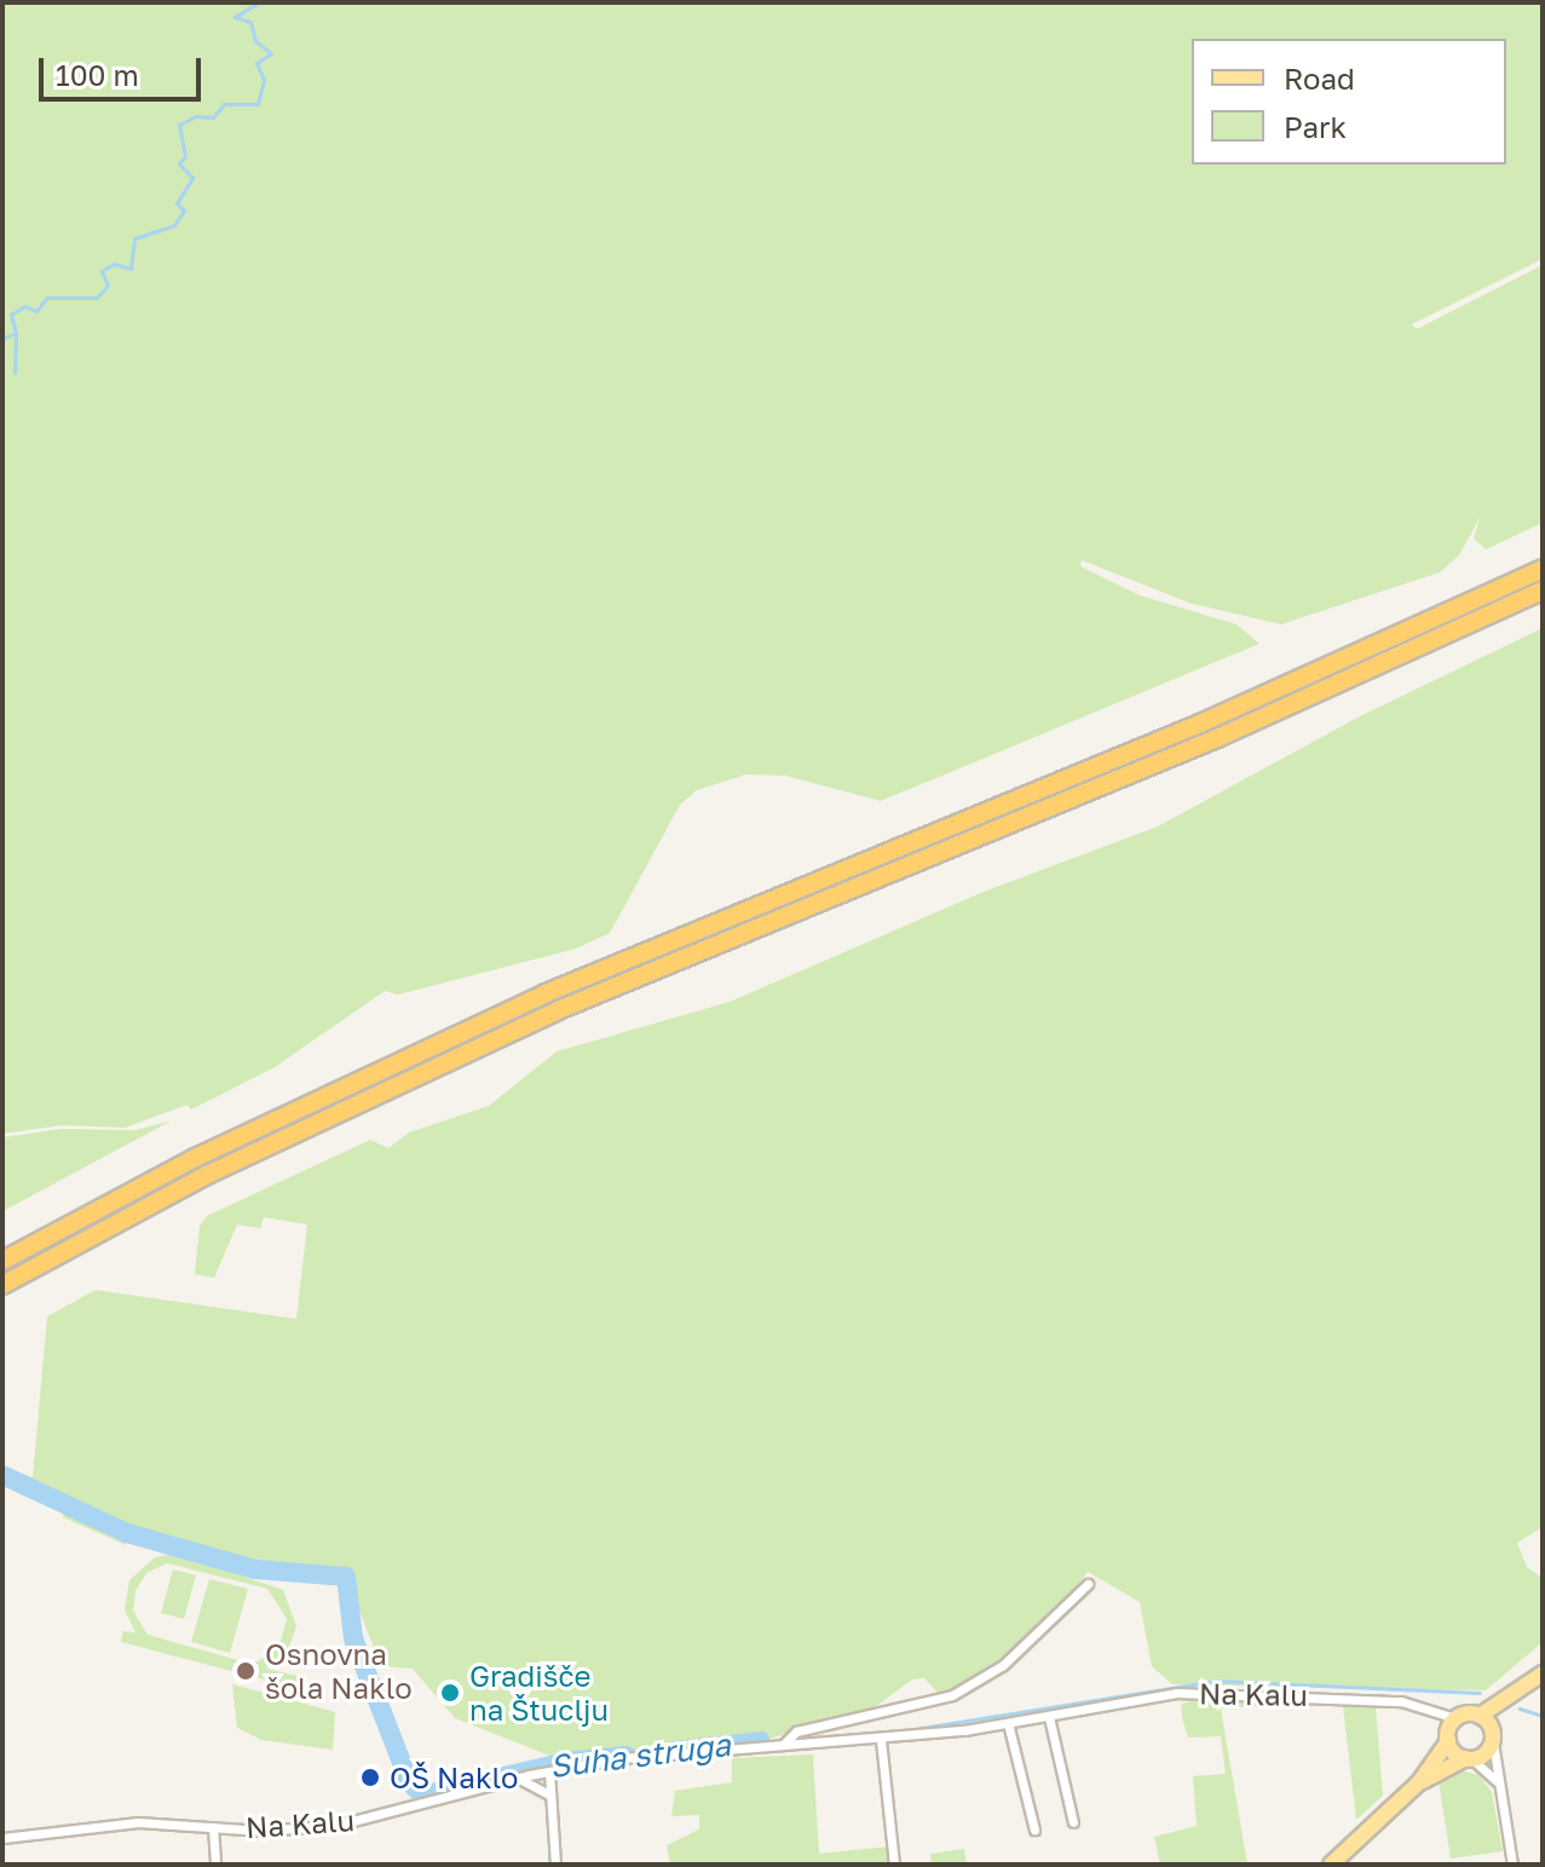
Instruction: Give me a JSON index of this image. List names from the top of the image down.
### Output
{
  "streets": {
    "street": ["Na Kalu"]
  },
  "water": ["Suha struga"],
  "places": ["Osnovna šola Naklo", "Gradišče na Štuclju", "OŠ Naklo"],
  "legend": ["Road", "Park"],
  "scale_bar": "100 m"
}
